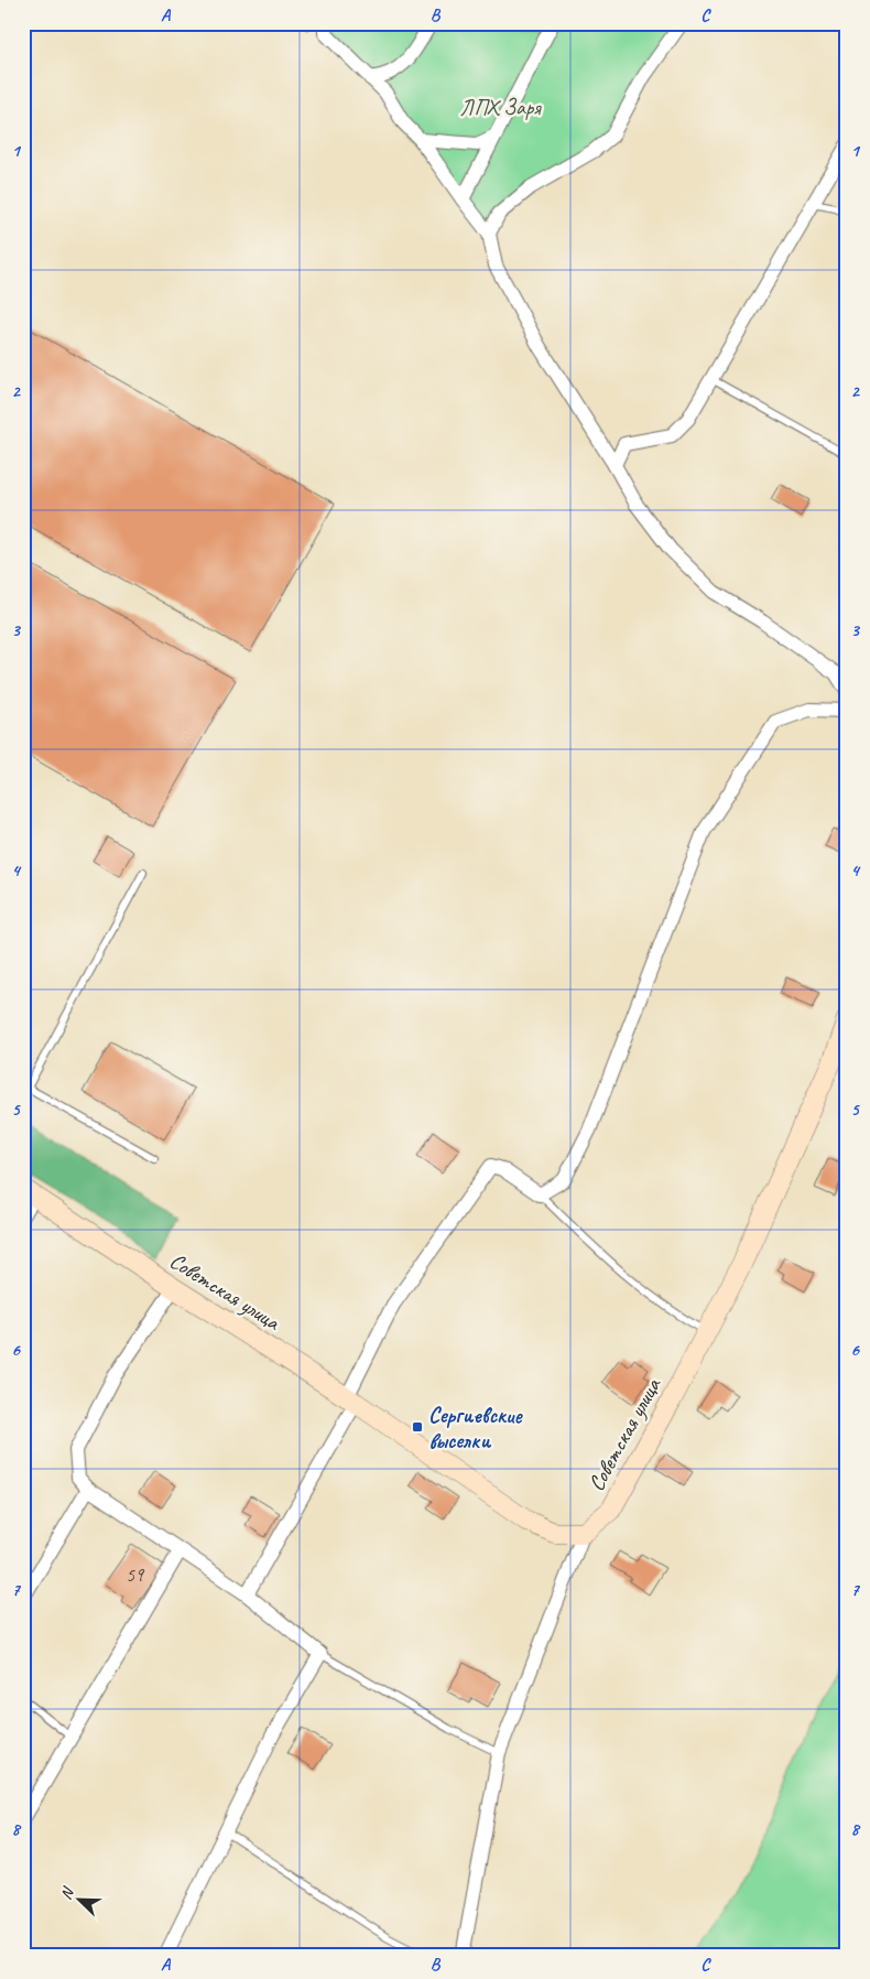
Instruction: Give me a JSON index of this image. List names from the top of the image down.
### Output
{
  "streets": {
    "street": ["Советская улица"]
  },
  "parks": ["ЛПХ Заря"],
  "places": {
    "transit": ["Сергиевские выселки"]
  },
  "house_numbers": ["59"],
  "north": "top left",
  "grid": {
    "columns": ["A", "B", "C"],
    "rows": [
      "1",
      "2",
      "3",
      "4",
      "5",
      "6",
      "7",
      "8"
    ]
  }
}
